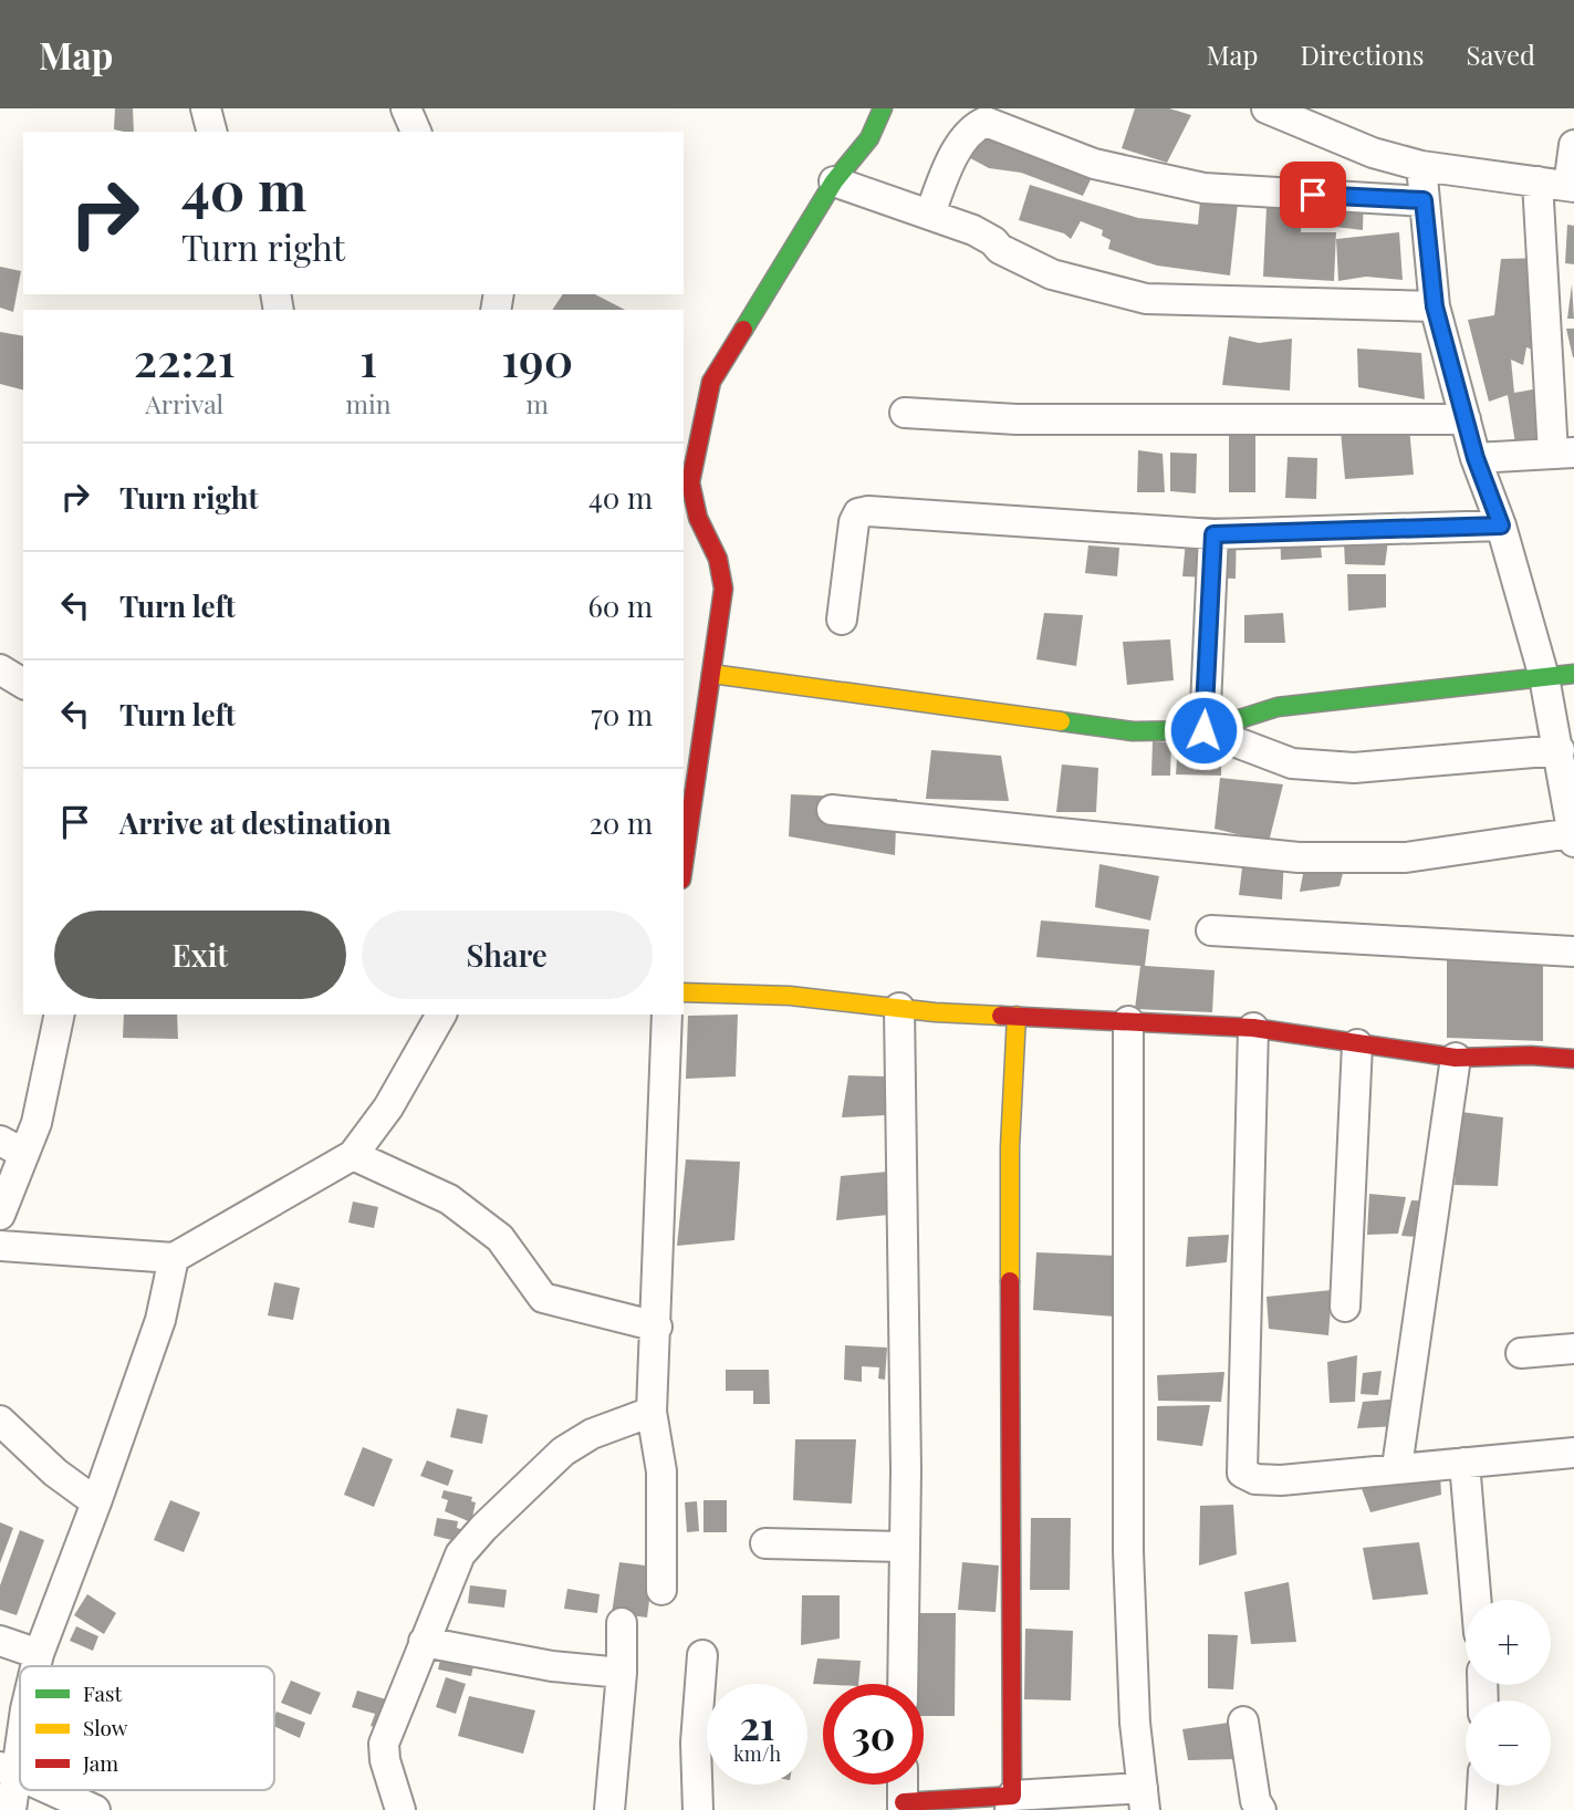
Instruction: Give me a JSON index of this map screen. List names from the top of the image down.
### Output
{
  "legend": ["Fast", "Slow", "Jam"],
  "page": {
    "header": "Map",
    "nav": ["Map", "Directions", "Saved"],
    "turn": ["40 m", "Turn right"],
    "eta": [
      "22:21",
      "Arrival",
      "1",
      "min",
      "190",
      "m"
    ],
    "list": [
      {
        "name": "Turn right",
        "value": "40 m"
      },
      {
        "name": "Turn left",
        "value": "60 m"
      },
      {
        "name": "Turn left",
        "value": "70 m"
      },
      {
        "name": "Arrive at destination",
        "value": "20 m"
      }
    ],
    "buttons": ["Exit", "Share"],
    "map_buttons": ["+", "−"],
    "speed": "21 km/h",
    "limit": "30"
  }
}
